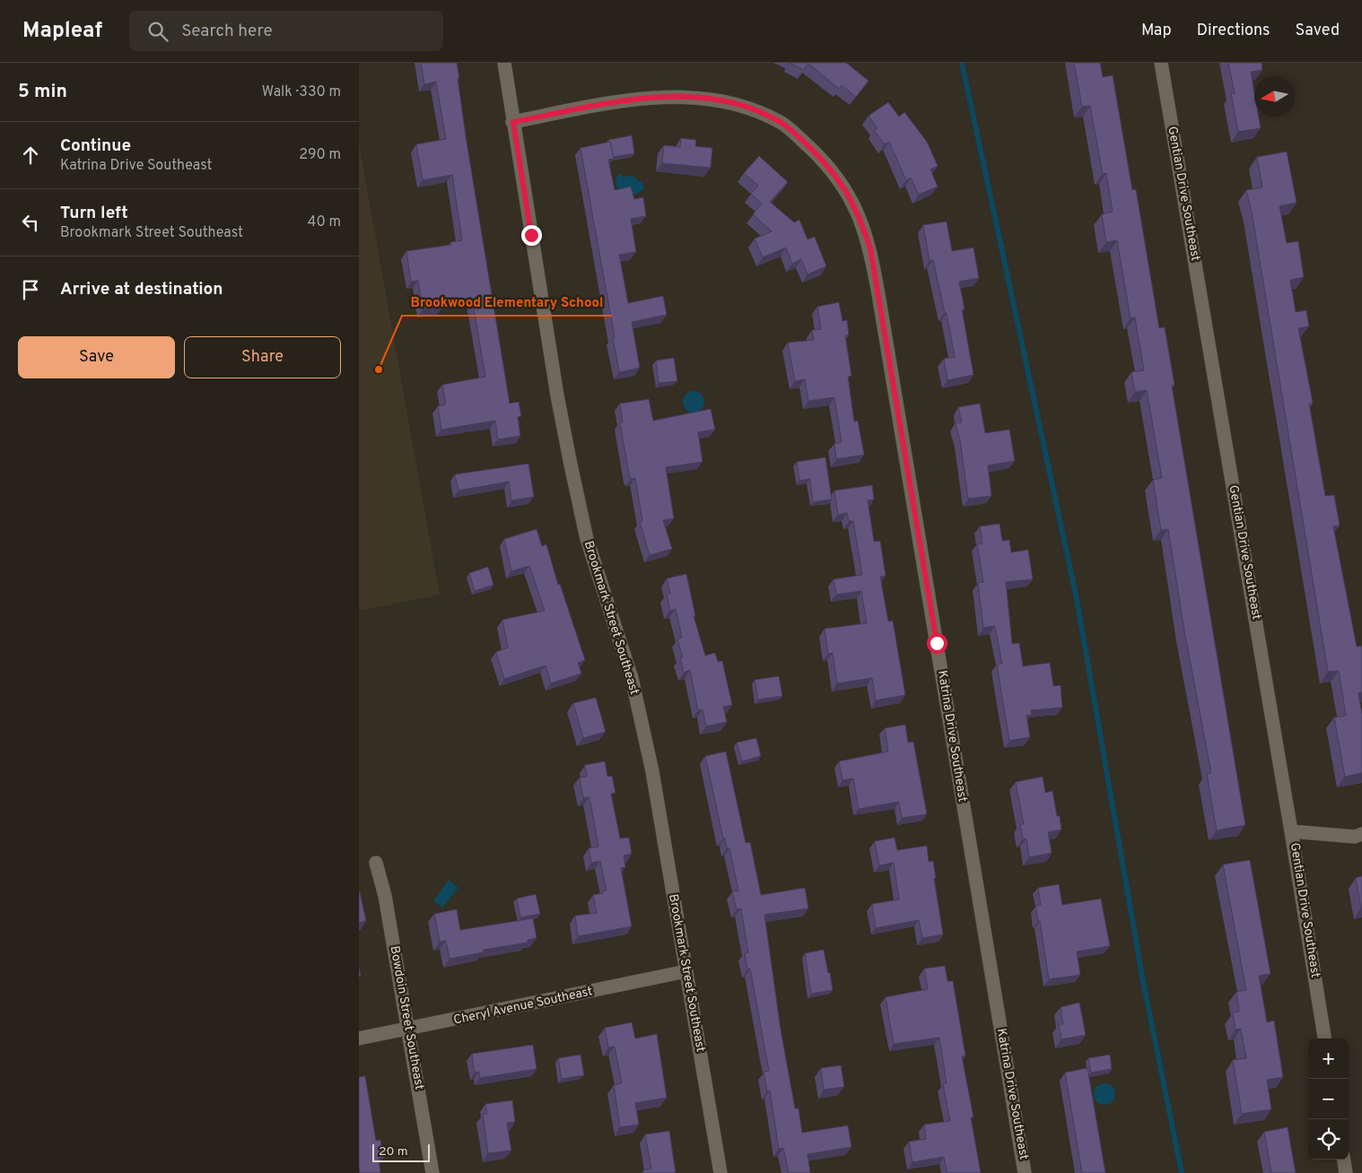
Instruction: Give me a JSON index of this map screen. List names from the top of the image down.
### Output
{
  "streets": {
    "street": [
      "Gentian Drive Southeast",
      "Brookmark Street Southeast",
      "Katrina Drive Southeast",
      "Cheryl Avenue Southeast",
      "Bowdoin Street Southeast"
    ]
  },
  "crossings": [
    ["Brookmark Street Southeast", "Katrina Drive Southeast"],
    ["Brookmark Street Southeast", "Cheryl Avenue Southeast"],
    ["Cheryl Avenue Southeast", "Bowdoin Street Southeast"]
  ],
  "places": ["Brookwood Elementary School"],
  "scale_bar": "20 m",
  "north": "left",
  "page": {
    "header": "Mapleaf",
    "search": "Search here",
    "nav": ["Map", "Directions", "Saved"],
    "heading": ["5 min", "Walk · 330 m"],
    "list": [
      ["Continue", "Katrina Drive Southeast", "290 m"],
      ["Turn left", "Brookmark Street Southeast", "40 m"],
      "Arrive at destination"
    ],
    "buttons": ["Save", "Share"],
    "map_buttons": ["+", "−"],
    "scale": "20 m"
  }
}
